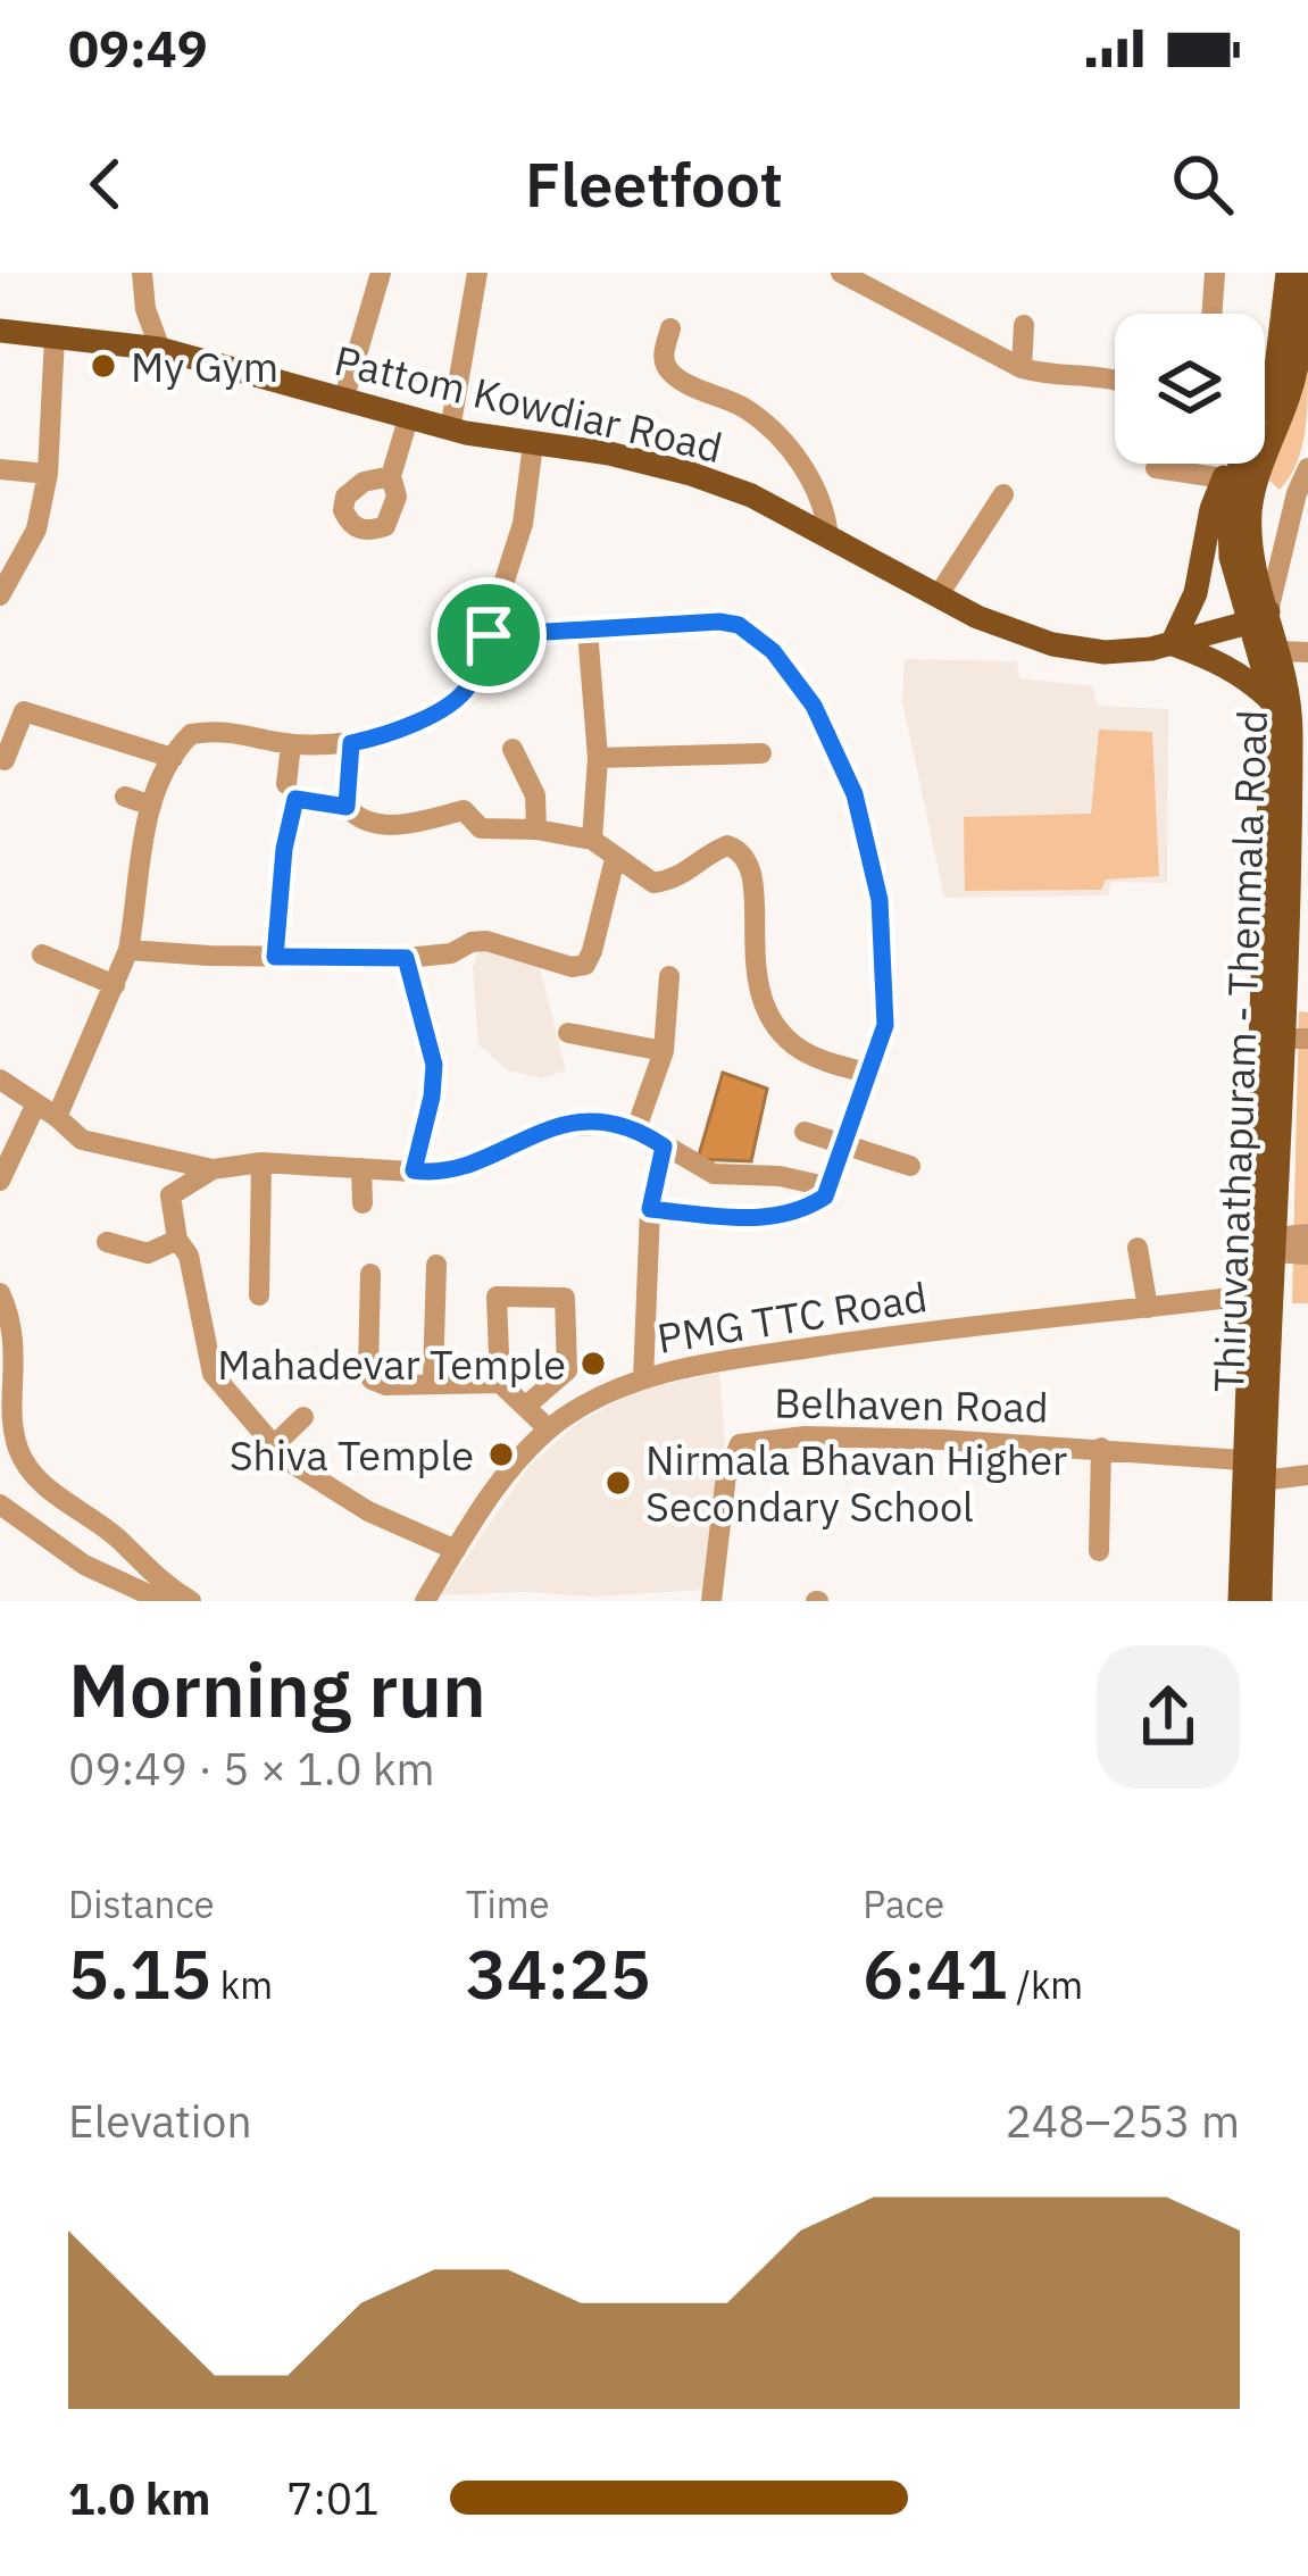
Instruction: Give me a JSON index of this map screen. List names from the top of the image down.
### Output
{
  "streets": {
    "main road": ["Pattom Kowdiar Road", "Thiruvanathapuram - Thenmala Road"],
    "street": ["PMG TTC Road", "Belhaven Road"]
  },
  "crossings": [
    ["Pattom Kowdiar Road", "Thiruvanathapuram - Thenmala Road"],
    ["Thiruvanathapuram - Thenmala Road", "PMG TTC Road"]
  ],
  "places": [
    "My Gym",
    "Mahadevar Temple",
    "Shiva Temple",
    "Nirmala Bhavan Higher Secondary School"
  ],
  "page": {
    "status": "09:49",
    "header": "Fleetfoot",
    "heading": ["Morning run", "09:49 · 5 × 1.0 km"],
    "stats": [
      ["Distance", "5.15 km"],
      ["Time", "34:25"],
      ["Pace", "6:41 /km"]
    ],
    "chart": ["Elevation", "248–253 m"],
    "list": [
      {
        "name": "1.0 km",
        "note": "7:01"
      }
    ]
  }
}
